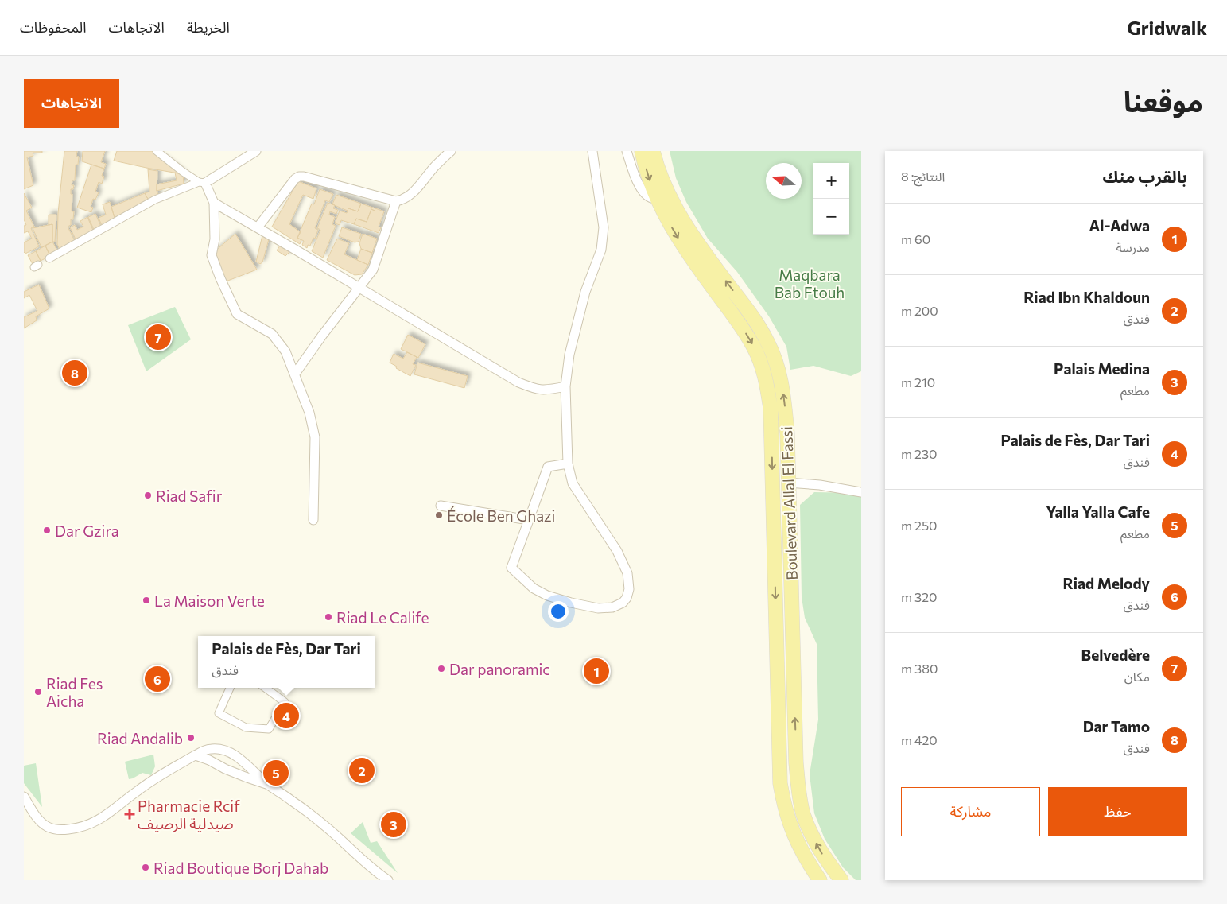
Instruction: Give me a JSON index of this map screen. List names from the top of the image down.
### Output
{
  "streets": {
    "main road": ["Boulevard Allal El Fassi"]
  },
  "parks": ["Maqbara Bab Ftouh"],
  "places": {
    "other": [
      "Riad Safir",
      "École Ben Ghazi",
      "Dar Gzira",
      "La Maison Verte",
      "Riad Le Calife",
      "Dar panoramic",
      "Riad Fes Aicha",
      "Riad Andalib",
      "Riad Boutique Borj Dahab"
    ],
    "health": ["Pharmacie Rcif صيدلية الرصيف"]
  },
  "north": "left",
  "page": {
    "header": "Gridwalk",
    "nav": ["الخريطة", "الاتجاهات", "المحفوظات"],
    "title": "موقعنا",
    "buttons": [
      "الاتجاهات",
      ["حفظ", "مشاركة"]
    ],
    "heading": ["بالقرب منك", "النتائج: 8"],
    "map_buttons": ["+", "−"],
    "list": [
      {
        "mark": "1",
        "name": "Al-Adwa",
        "note": "مدرسة",
        "value": "60 m"
      },
      {
        "mark": "2",
        "name": "Riad Ibn Khaldoun",
        "note": "فندق",
        "value": "200 m"
      },
      {
        "mark": "3",
        "name": "Palais Medina",
        "note": "مطعم",
        "value": "210 m"
      },
      {
        "mark": "4",
        "name": "Palais de Fès, Dar Tari",
        "note": "فندق",
        "value": "230 m"
      },
      {
        "mark": "5",
        "name": "Yalla Yalla Cafe",
        "note": "مطعم",
        "value": "250 m"
      },
      {
        "mark": "6",
        "name": "Riad Melody",
        "note": "فندق",
        "value": "320 m"
      },
      {
        "mark": "7",
        "name": "Belvedère",
        "note": "مكان",
        "value": "380 m"
      },
      {
        "mark": "8",
        "name": "Dar Tamo",
        "note": "فندق",
        "value": "420 m"
      }
    ],
    "pins": [
      "7",
      "8",
      "1",
      "6",
      "4",
      "2",
      "5",
      "3"
    ],
    "popup": ["Palais de Fès, Dar Tari", "فندق"]
  }
}
